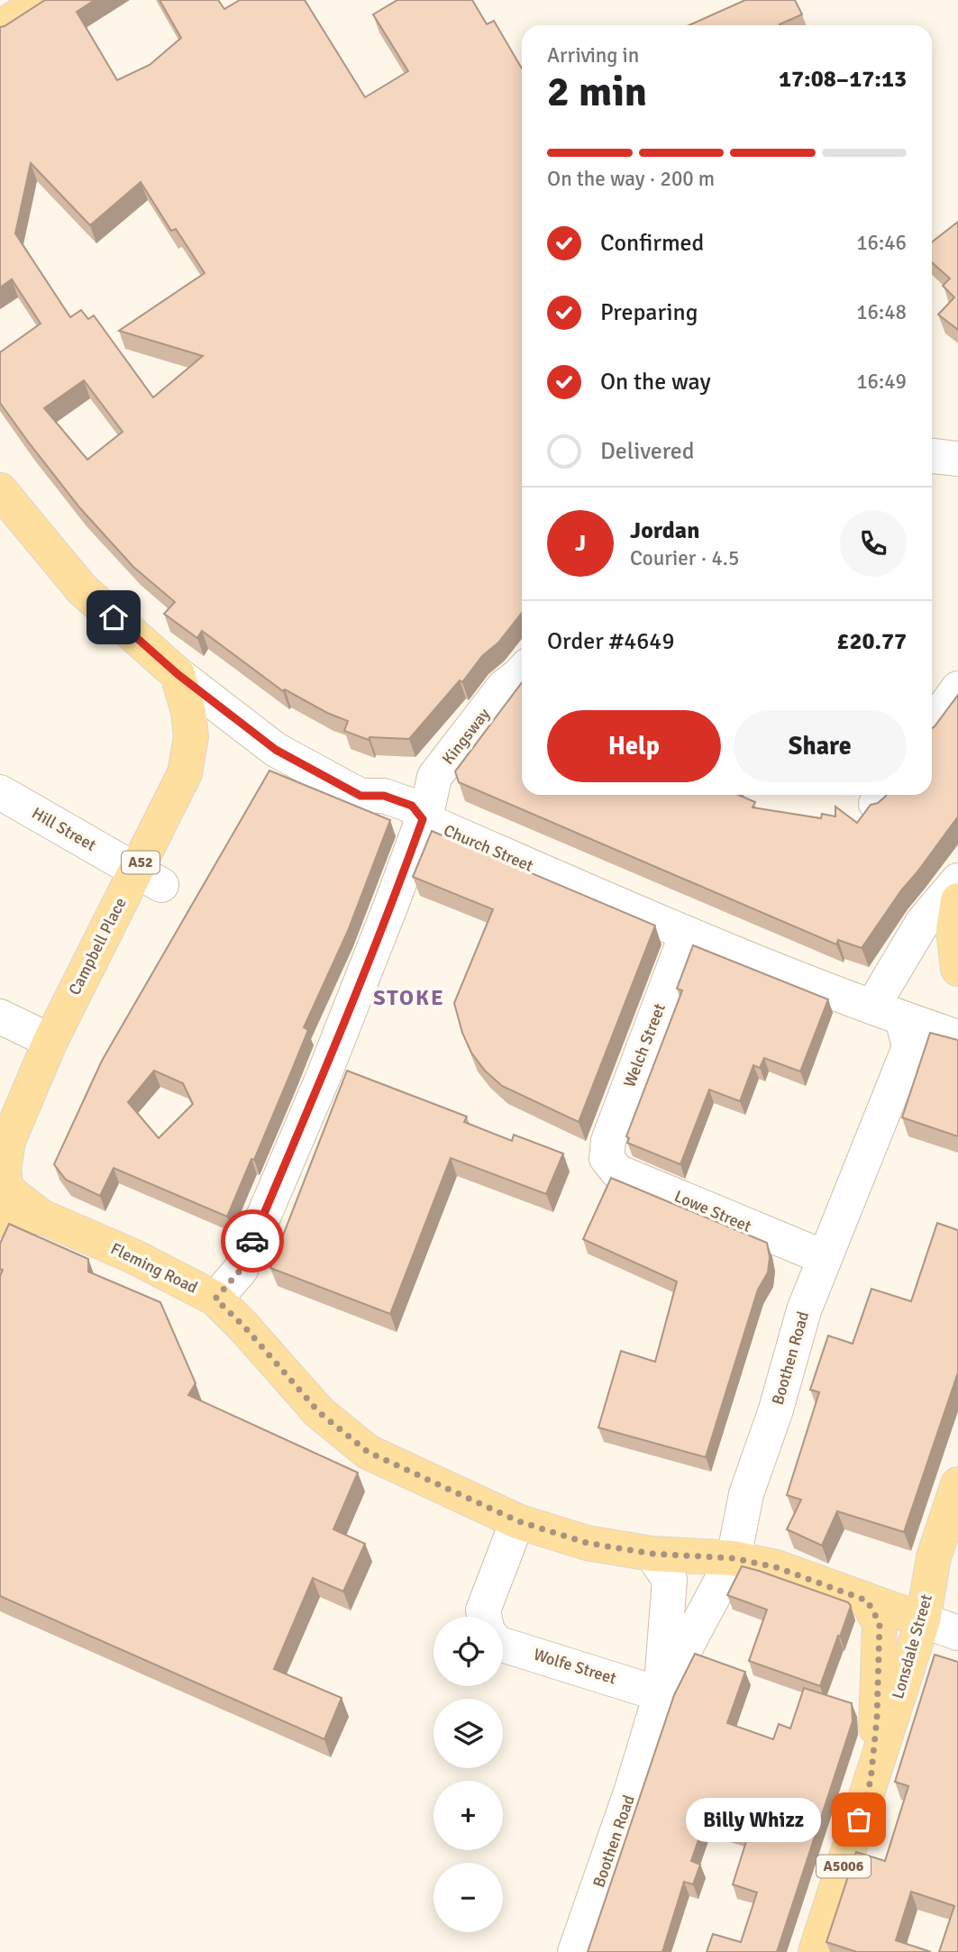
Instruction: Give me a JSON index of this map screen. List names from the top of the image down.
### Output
{
  "streets": {
    "main road": [
      "Church Street",
      "A52",
      "Campbell Place",
      "Fleming Road",
      "Lonsdale Street",
      "A5006"
    ],
    "street": [
      "Kingsway",
      "Hill Street",
      "Welch Street",
      "Lowe Street",
      "Boothen Road",
      "Wolfe Street"
    ]
  },
  "crossings": [
    ["Kingsway", "Church Street"],
    ["Kingsway", "Fleming Road"],
    ["Hill Street", "Campbell Place"],
    ["Church Street", "Campbell Place"],
    ["Church Street", "Welch Street"],
    ["Church Street", "Boothen Road"],
    ["A52", "Campbell Place"],
    ["A52", "Fleming Road"],
    ["A52", "Boothen Road"],
    ["A52", "Lonsdale Street"],
    ["A52", "A5006"],
    ["Welch Street", "Lowe Street"],
    ["Lowe Street", "Boothen Road"],
    ["Fleming Road", "Boothen Road"],
    ["Boothen Road", "Wolfe Street"],
    ["Lonsdale Street", "A5006"]
  ],
  "districts": ["STOKE"],
  "places": ["Billy Whizz"],
  "page": {
    "heading": ["2 min", "Arriving in", "17:08–17:13"],
    "panel": [
      "Jordan",
      "Courier · 4.5",
      "Order #4649",
      "£20.77"
    ],
    "bar": "On the way · 200 m",
    "list": [
      ["Confirmed", "16:46"],
      ["Preparing", "16:48"],
      ["On the way", "16:49"],
      "Delivered"
    ],
    "round": "J",
    "buttons": ["Help", "Share"],
    "map_buttons": ["+", "−"],
    "bubble": "Billy Whizz"
  }
}
